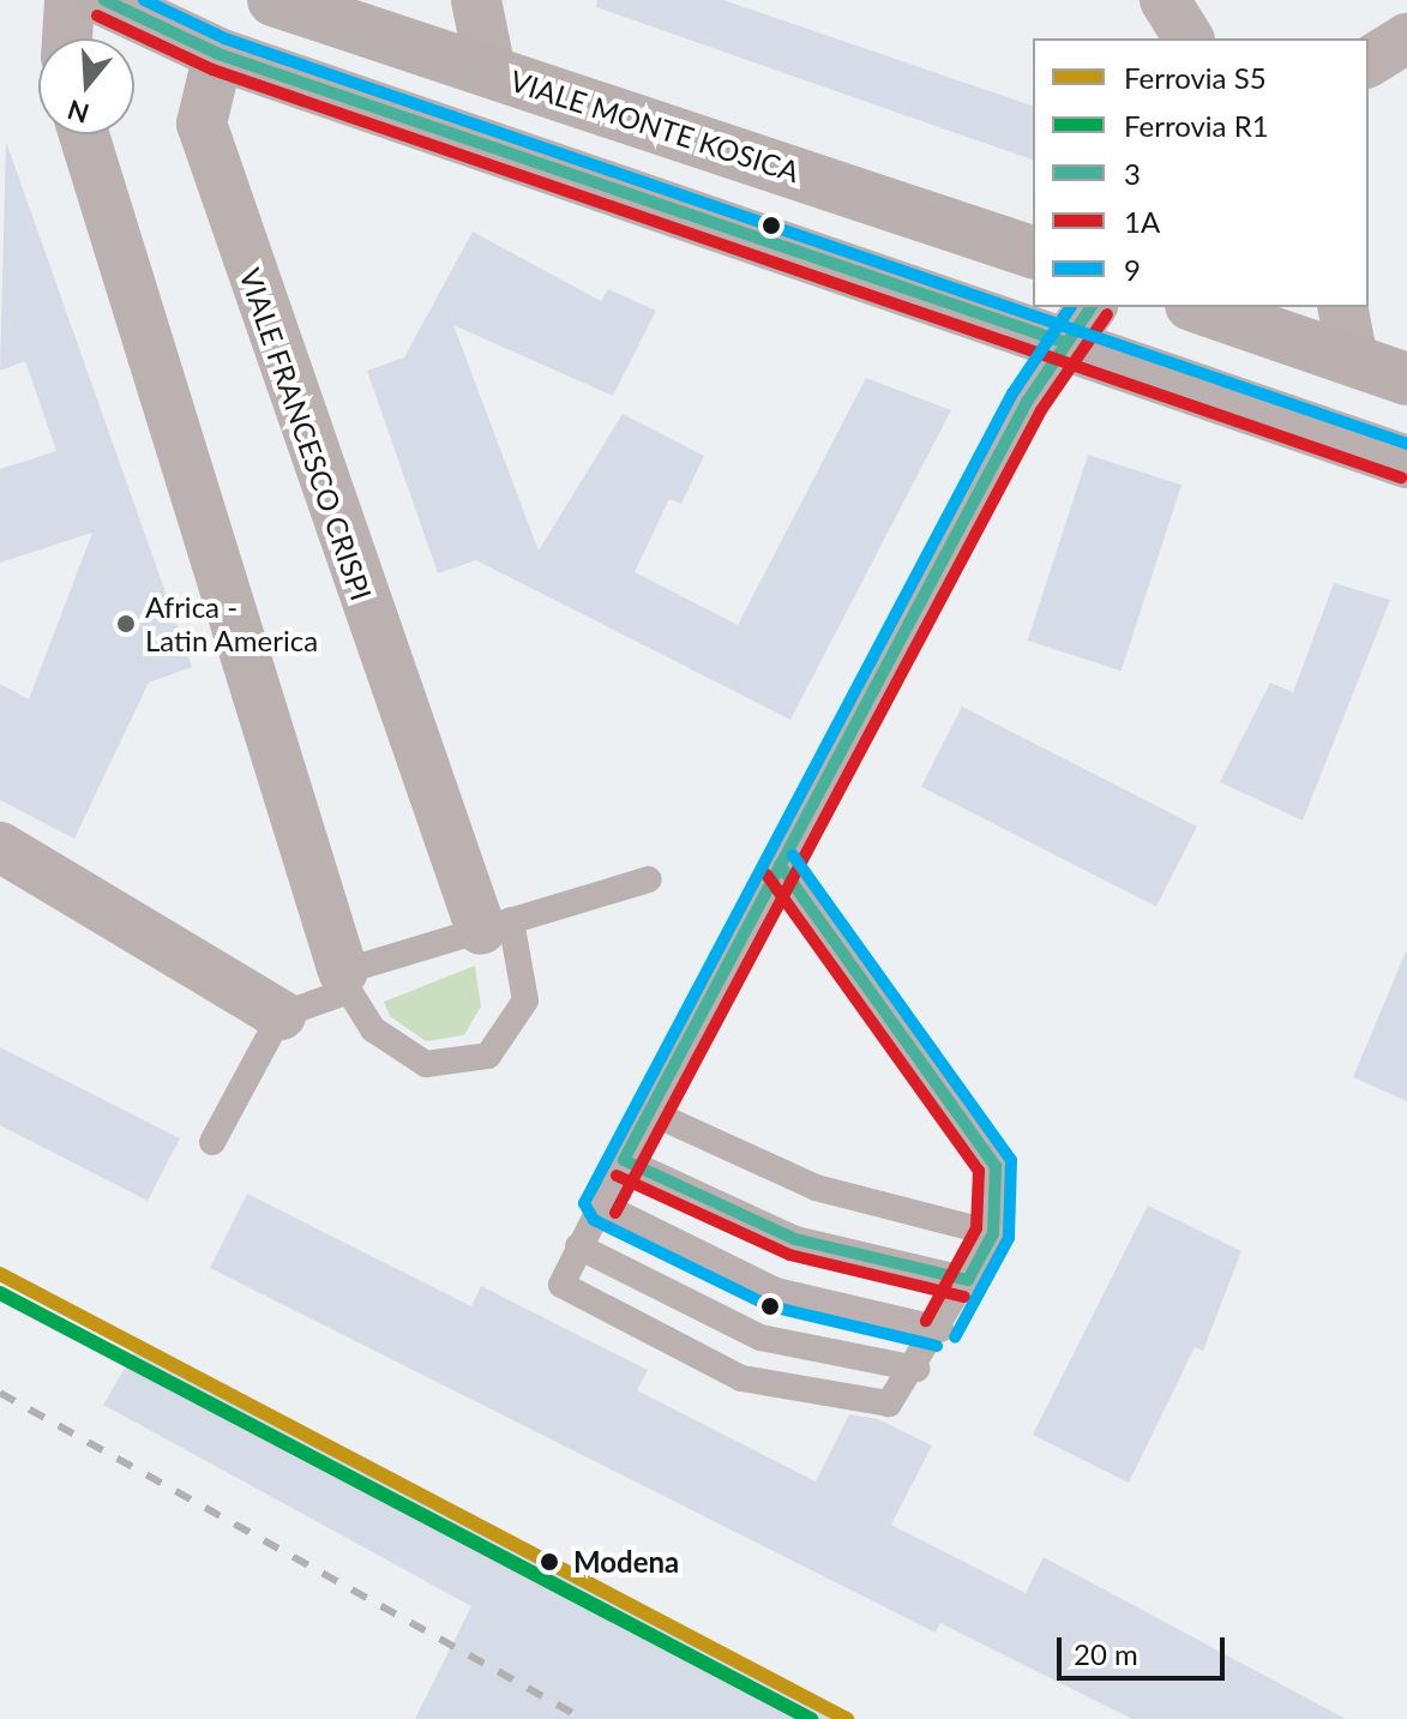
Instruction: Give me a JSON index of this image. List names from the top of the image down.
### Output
{
  "streets": {
    "street": ["VIALE MONTE KOSICA", "VIALE FRANCESCO CRISPI"]
  },
  "places": ["Africa - Latin America", "Modena"],
  "lines": [
    "transit line 3",
    "transit line 9",
    "transit line 1A",
    "rail line S5",
    "rail line R1"
  ],
  "legend": [
    "Ferrovia S5",
    "Ferrovia R1",
    "3",
    "1A",
    "9"
  ],
  "scale_bar": "20 m",
  "north": "bottom"
}
